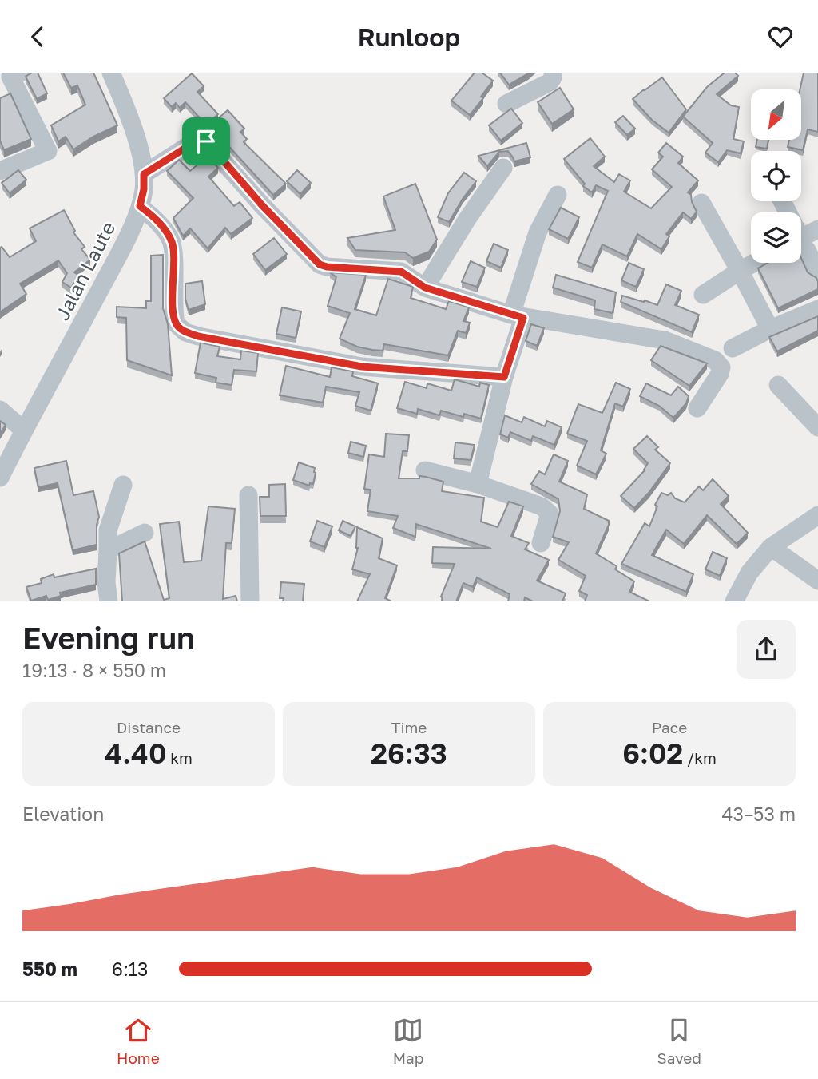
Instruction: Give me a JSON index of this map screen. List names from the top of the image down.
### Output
{
  "streets": {
    "street": ["Jalan Laute"]
  },
  "north": "bottom left",
  "page": {
    "header": "Runloop",
    "heading": ["Evening run", "19:13 · 8 × 550 m"],
    "stats": [
      ["Distance", "4.40 km"],
      ["Time", "26:33"],
      ["Pace", "6:02 /km"]
    ],
    "chart": ["Elevation", "43–53 m"],
    "list": [
      {
        "name": "550 m",
        "note": "6:13"
      }
    ],
    "tabs": ["Home", "Map", "Saved"]
  }
}
